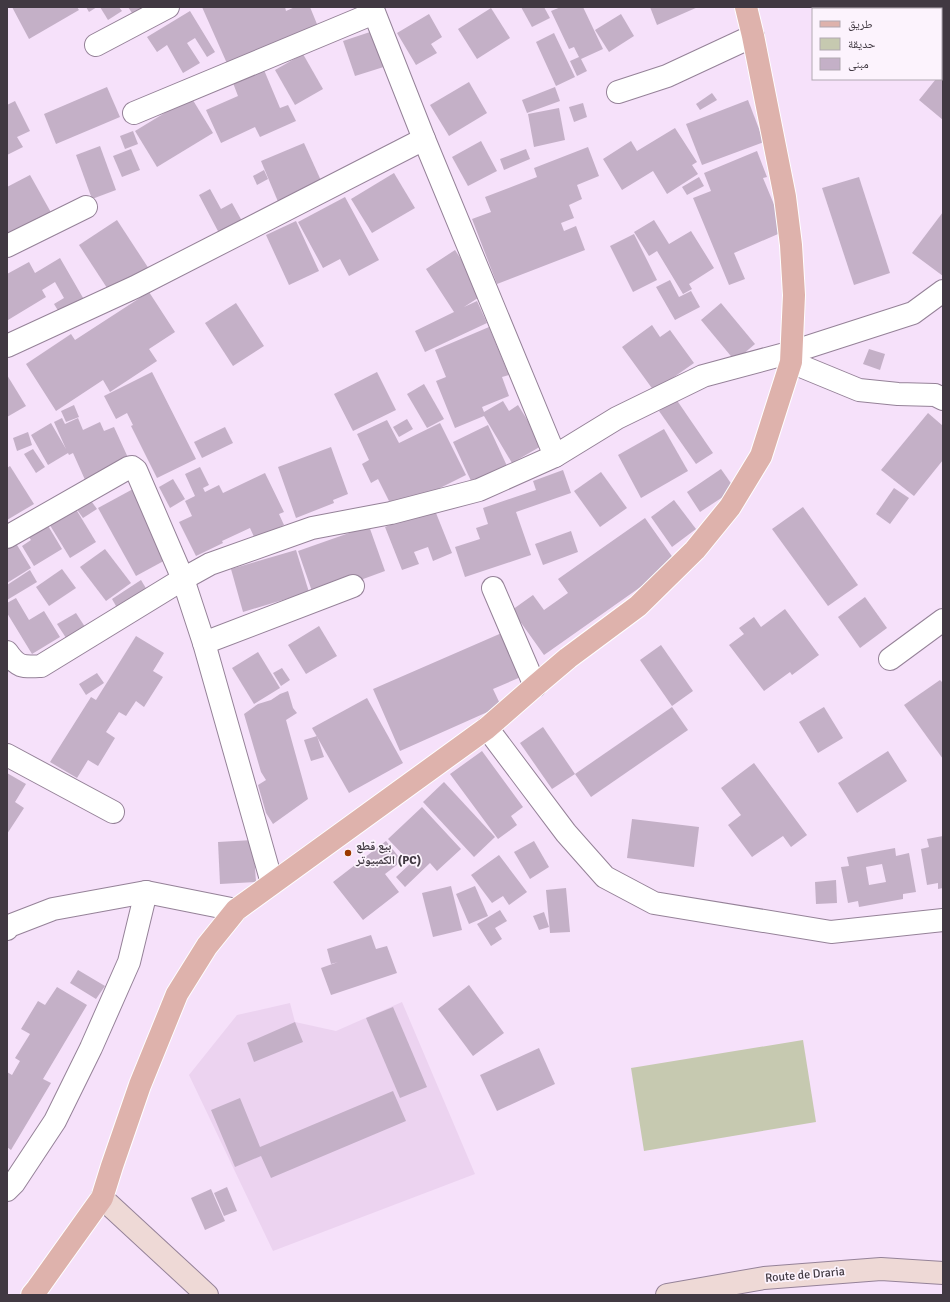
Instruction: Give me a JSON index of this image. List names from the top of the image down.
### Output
{
  "streets": {
    "main road": ["Route de Draria"]
  },
  "places": ["بيع قطع الكمبيوتر (PC)"],
  "legend": ["طريق", "حديقة", "مبنى"]
}
